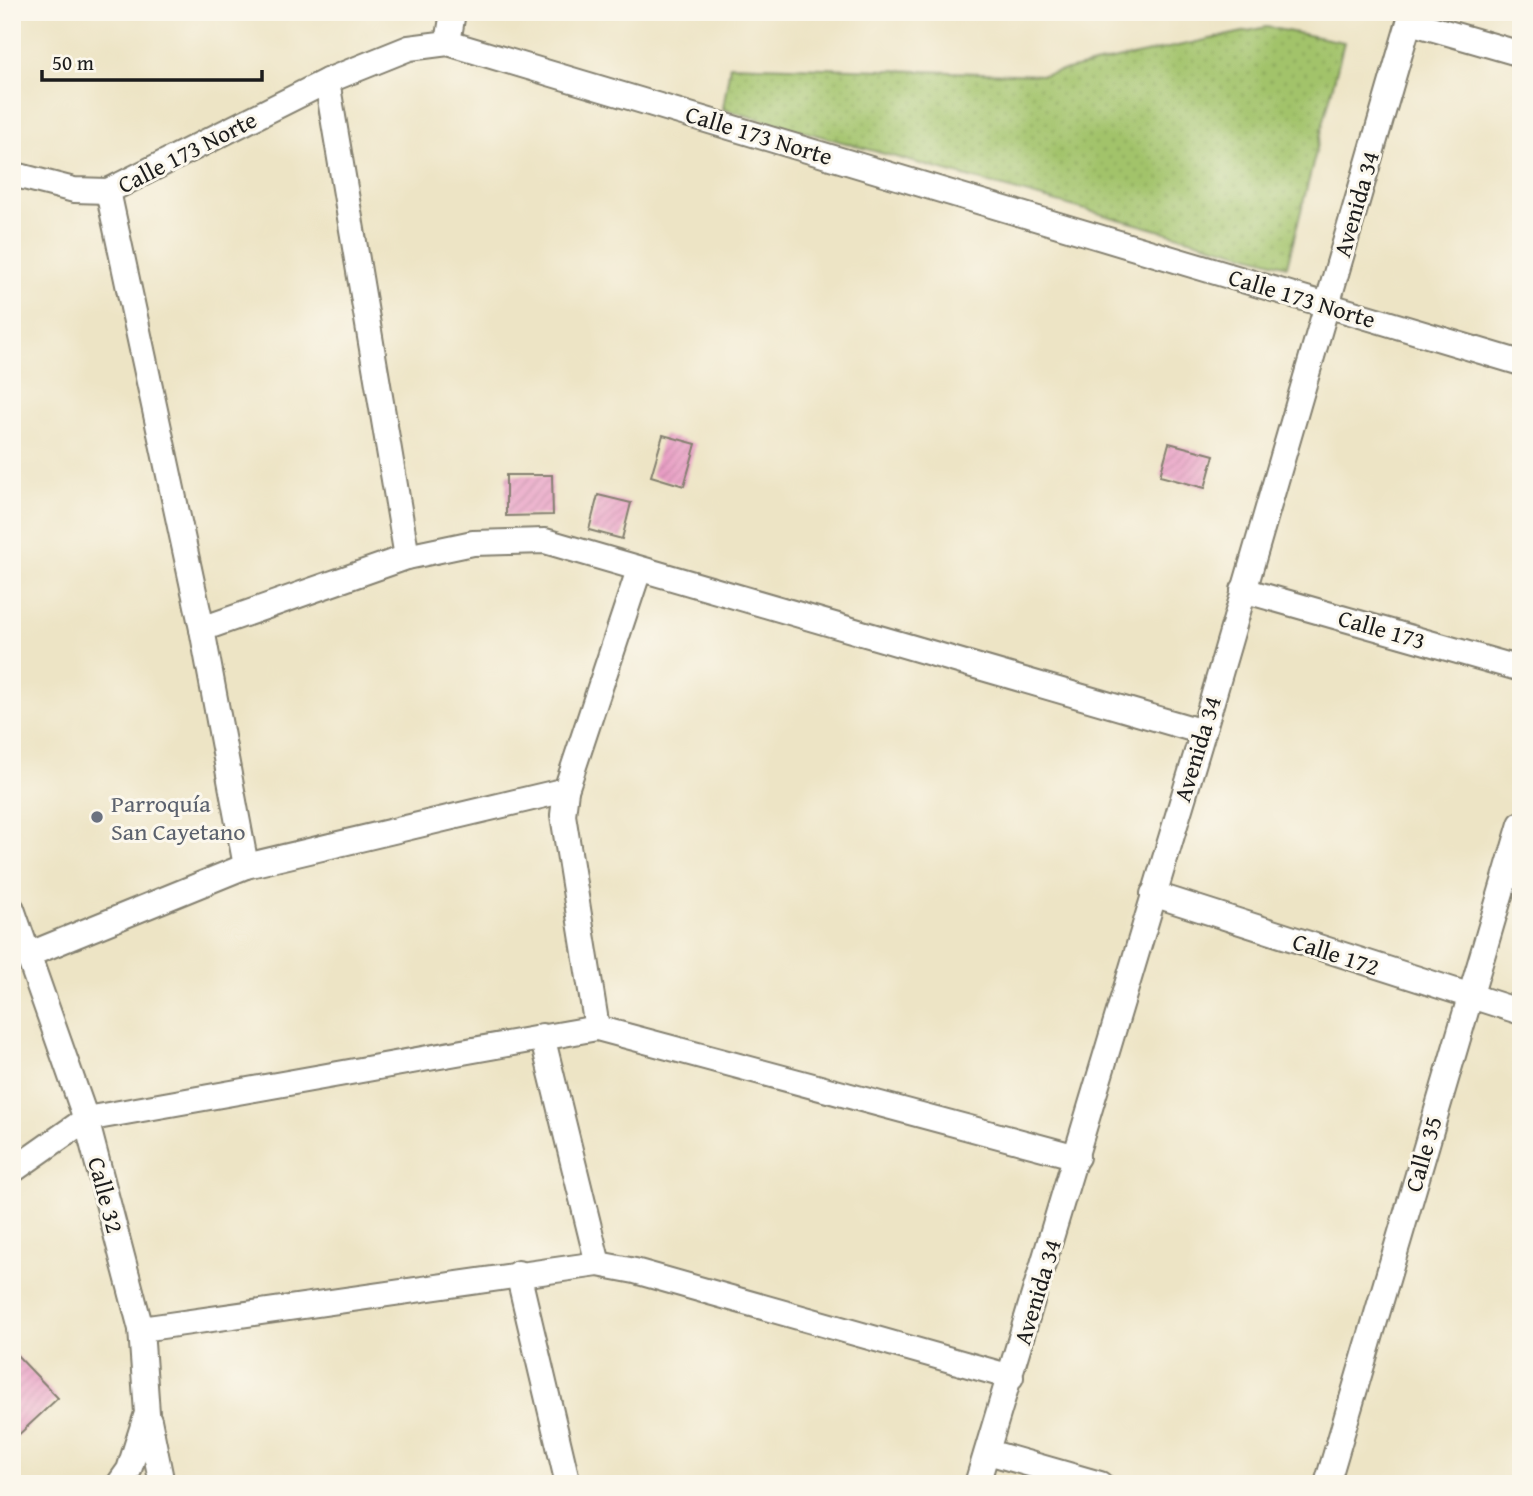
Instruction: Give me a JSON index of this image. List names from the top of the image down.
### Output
{
  "streets": {
    "street": [
      "Calle 173 Norte",
      "Avenida 34",
      "Calle 173",
      "Calle 172",
      "Calle 35",
      "Calle 32"
    ]
  },
  "crossings": [
    ["Calle 173 Norte", "Avenida 34"],
    ["Avenida 34", "Calle 173"],
    ["Avenida 34", "Calle 172"],
    ["Calle 172", "Calle 35"]
  ],
  "places": ["Parroquía San Cayetano"],
  "scale_bar": "50 m"
}
